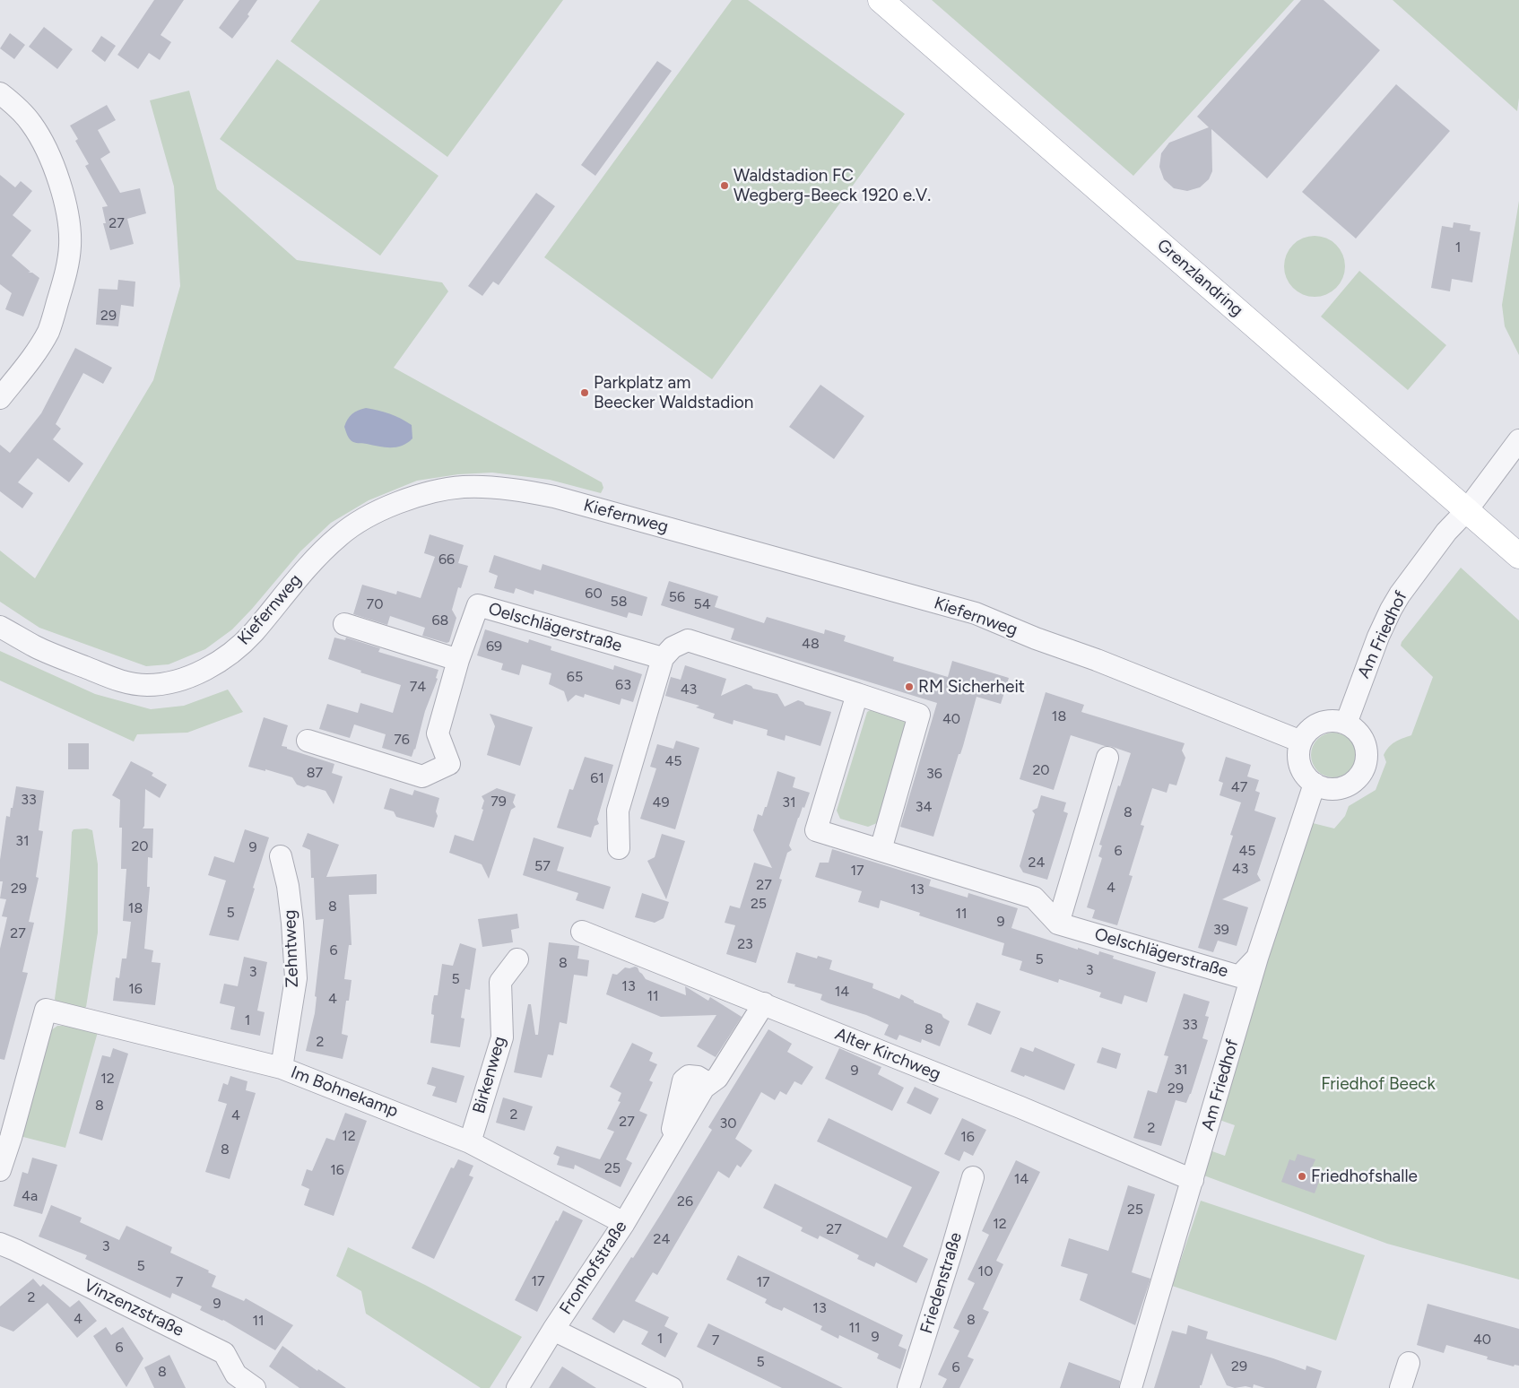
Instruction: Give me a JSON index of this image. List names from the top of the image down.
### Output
{
  "streets": {
    "main road": ["Grenzlandring"],
    "street": [
      "Kiefernweg",
      "Oelschlägerstraße",
      "Am Friedhof",
      "Zehntweg",
      "Alter Kirchweg",
      "Birkenweg",
      "Im Bohnekamp",
      "Fronhofstraße",
      "Friedenstraße",
      "Vinzenzstraße"
    ]
  },
  "crossings": [
    ["Grenzlandring", "Am Friedhof"],
    ["Kiefernweg", "Am Friedhof"],
    ["Oelschlägerstraße", "Am Friedhof"],
    ["Am Friedhof", "Alter Kirchweg"],
    ["Zehntweg", "Im Bohnekamp"],
    ["Alter Kirchweg", "Fronhofstraße"],
    ["Birkenweg", "Im Bohnekamp"],
    ["Im Bohnekamp", "Fronhofstraße"]
  ],
  "parks": ["Friedhof Beeck"],
  "places": [
    "Waldstadion FC Wegberg-Beeck 1920 e.V.",
    "Parkplatz am Beecker Waldstadion",
    "RM Sicherheit",
    "Friedhofshalle"
  ],
  "house_numbers": [
    "27",
    "1",
    "29",
    "66",
    "60",
    "56",
    "58",
    "70",
    "54",
    "68",
    "48",
    "69",
    "65",
    "63",
    "74",
    "43",
    "18",
    "40",
    "76",
    "45",
    "20",
    "87",
    "36",
    "61",
    "47",
    "33",
    "79",
    "49",
    "31",
    "34",
    "8",
    "31",
    "20",
    "9",
    "6",
    "45",
    "24",
    "57",
    "43",
    "17",
    "27",
    "4",
    "29",
    "13",
    "25",
    "8",
    "18",
    "5",
    "11",
    "9",
    "39",
    "27",
    "23",
    "6",
    "5",
    "8",
    "3",
    "3",
    "5",
    "13",
    "16",
    "14",
    "11",
    "4",
    "1",
    "33",
    "8",
    "2",
    "31",
    "9",
    "12",
    "29",
    "8",
    "2",
    "4",
    "27",
    "30",
    "2",
    "12",
    "16",
    "8",
    "25",
    "16",
    "14",
    "4a",
    "26",
    "25",
    "12",
    "27",
    "24",
    "3",
    "5",
    "10",
    "17",
    "7",
    "17",
    "2",
    "9",
    "13",
    "4",
    "8",
    "11",
    "11",
    "9",
    "1",
    "40",
    "7",
    "6",
    "5",
    "29",
    "6",
    "8"
  ]
}
